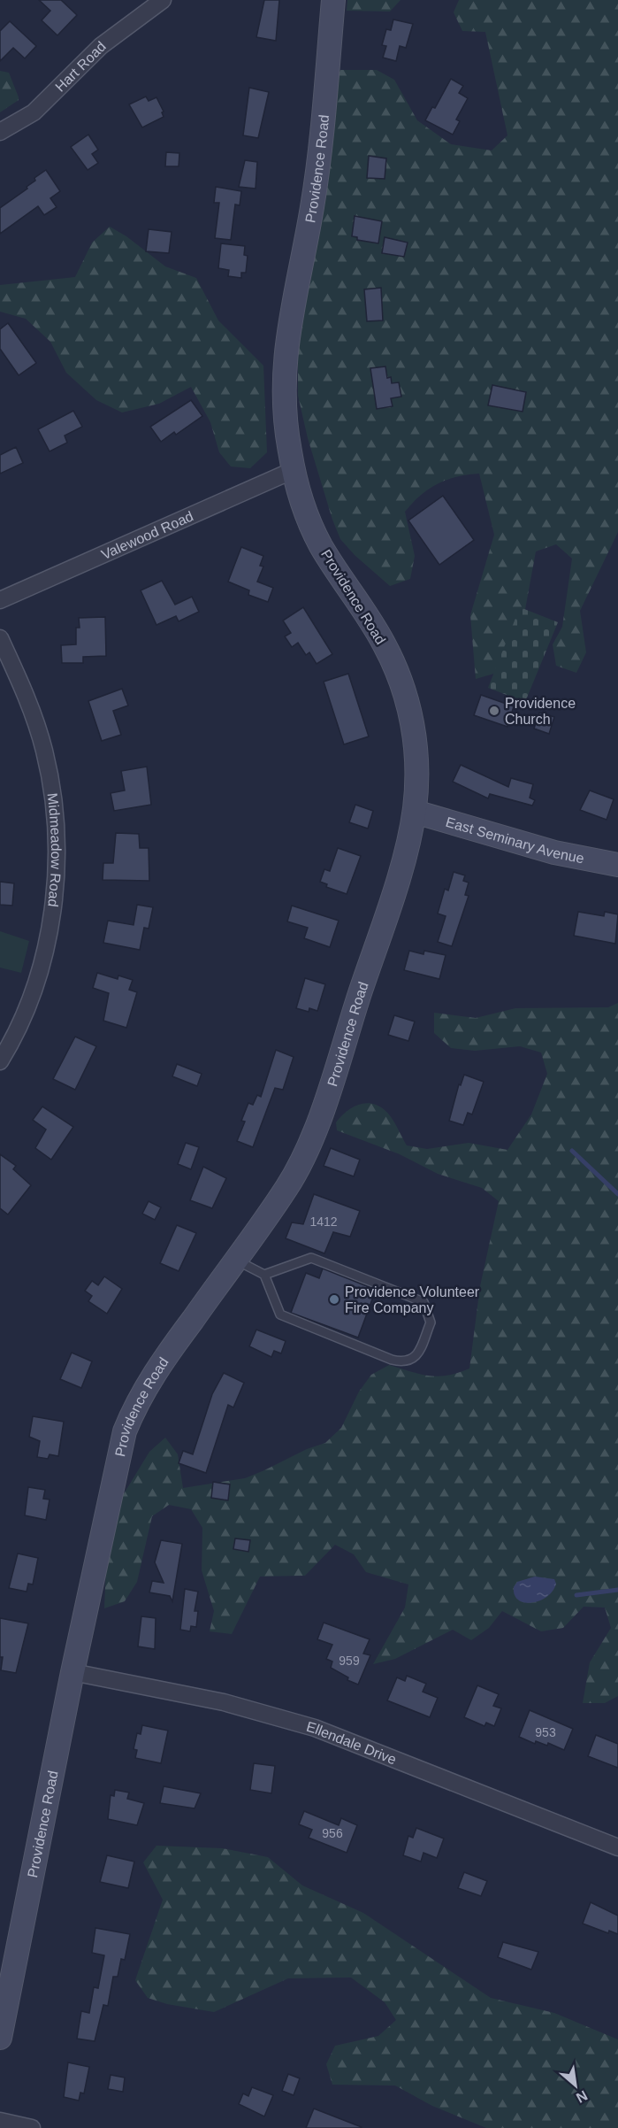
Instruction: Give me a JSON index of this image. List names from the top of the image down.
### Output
{
  "streets": {
    "street": [
      "Hart Road",
      "Providence Road",
      "Valewood Road",
      "East Seminary Avenue",
      "Midmeadow Road",
      "Ellendale Drive"
    ]
  },
  "crossings": [
    ["Providence Road", "Valewood Road"],
    ["Providence Road", "East Seminary Avenue"],
    ["Providence Road", "Ellendale Drive"]
  ],
  "places": ["Providence Church", "Providence Volunteer Fire Company"],
  "house_numbers": [
    "1412",
    "959",
    "953",
    "956"
  ],
  "north": "bottom right"
}
